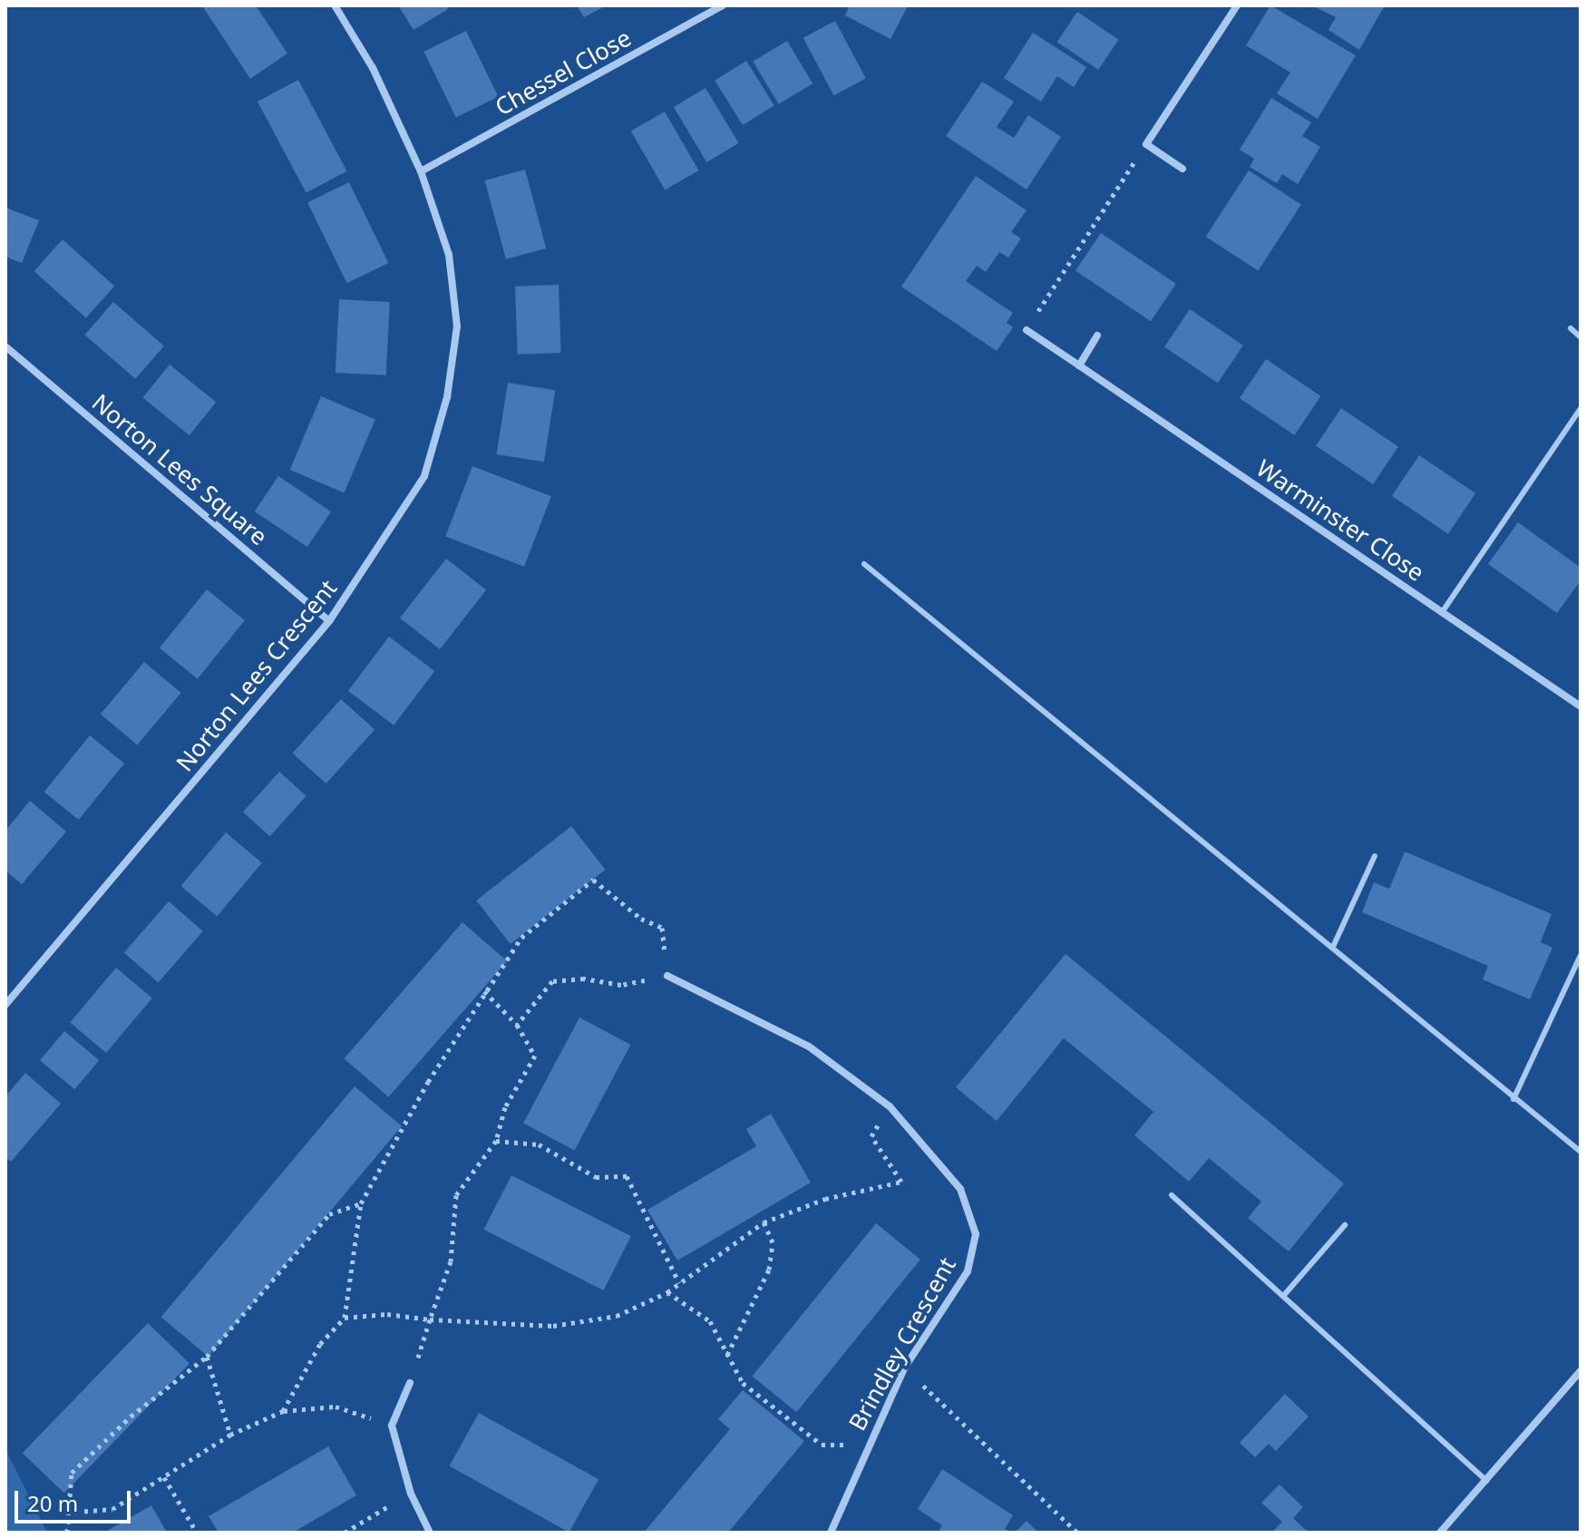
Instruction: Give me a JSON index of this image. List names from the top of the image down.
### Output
{
  "streets": {
    "street": [
      "Chessel Close",
      "Norton Lees Square",
      "Warminster Close",
      "Norton Lees Crescent",
      "Brindley Crescent"
    ]
  },
  "crossings": [
    ["Chessel Close", "Norton Lees Crescent"],
    ["Norton Lees Square", "Norton Lees Crescent"]
  ],
  "scale_bar": "20 m"
}
